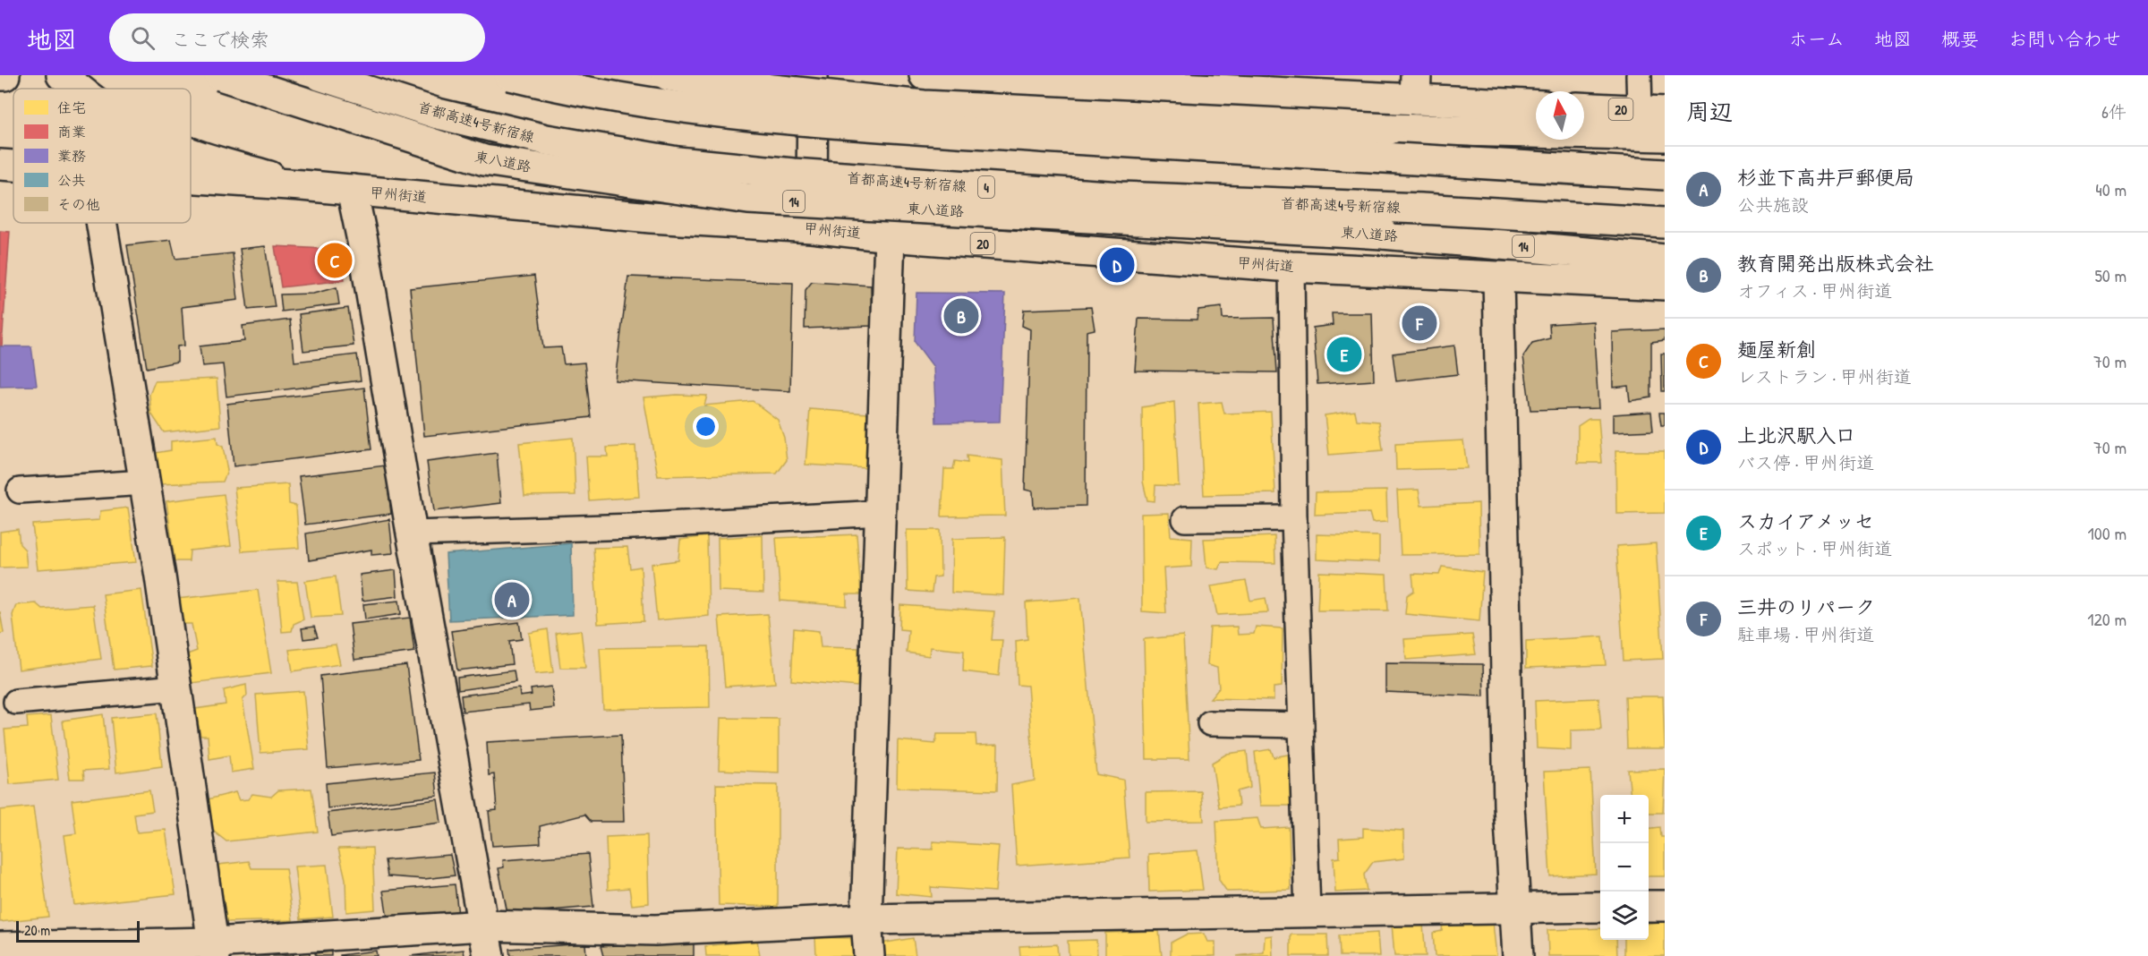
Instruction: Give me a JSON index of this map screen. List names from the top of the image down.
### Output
{
  "streets": {
    "main road": [
      "20",
      "首都高速4号新宿線",
      "東八道路",
      "4",
      "甲州街道",
      "14"
    ]
  },
  "legend": [
    "住宅",
    "商業",
    "業務",
    "公共",
    "その他"
  ],
  "scale_bar": "20 m",
  "north": "top",
  "page": {
    "header": "地図",
    "search": "ここで検索",
    "nav": [
      "ホーム",
      "地図",
      "概要",
      "お問い合わせ"
    ],
    "heading": ["周辺", "6件"],
    "list": [
      {
        "mark": "A",
        "name": "杉並下高井戸郵便局",
        "note": "公共施設",
        "value": "40 m"
      },
      {
        "mark": "B",
        "name": "教育開発出版株式会社",
        "note": "オフィス · 甲州街道",
        "value": "50 m"
      },
      {
        "mark": "C",
        "name": "麺屋新創",
        "note": "レストラン · 甲州街道",
        "value": "70 m"
      },
      {
        "mark": "D",
        "name": "上北沢駅入口",
        "note": "バス停 · 甲州街道",
        "value": "70 m"
      },
      {
        "mark": "E",
        "name": "スカイアメッセ",
        "note": "スポット · 甲州街道",
        "value": "100 m"
      },
      {
        "mark": "F",
        "name": "三井のリパーク",
        "note": "駐車場 · 甲州街道",
        "value": "120 m"
      }
    ],
    "pins": [
      "C",
      "D",
      "B",
      "F",
      "E",
      "A"
    ],
    "map_buttons": ["+", "−"],
    "scale": "20 m"
  }
}
